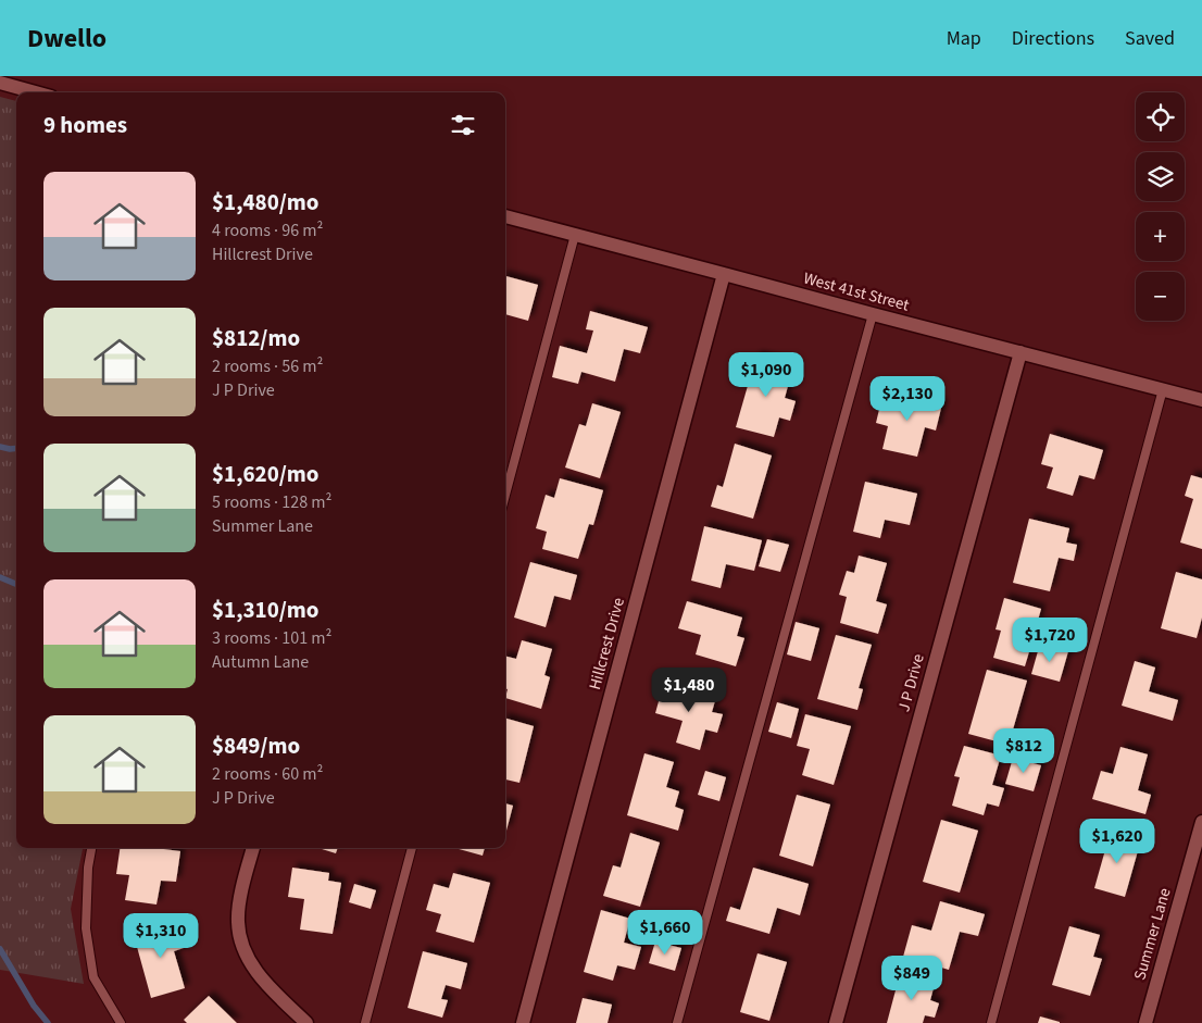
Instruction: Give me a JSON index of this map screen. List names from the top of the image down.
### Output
{
  "streets": {
    "street": [
      "West 41st Street",
      "Hillcrest Drive",
      "J P Drive",
      "Summer Lane"
    ]
  },
  "crossings": [
    ["West 41st Street", "Hillcrest Drive"],
    ["West 41st Street", "J P Drive"]
  ],
  "page": {
    "header": "Dwello",
    "nav": ["Map", "Directions", "Saved"],
    "map_buttons": ["+", "−"],
    "heading": "9 homes",
    "list": [
      {
        "name": "$1,480/mo",
        "note": "4 rooms · 96 m² · Hillcrest Drive"
      },
      {
        "name": "$812/mo",
        "note": "2 rooms · 56 m² · J P Drive"
      },
      {
        "name": "$1,620/mo",
        "note": "5 rooms · 128 m² · Summer Lane"
      },
      {
        "name": "$1,310/mo",
        "note": "3 rooms · 101 m² · Autumn Lane"
      },
      {
        "name": "$849/mo",
        "note": "2 rooms · 60 m² · J P Drive"
      }
    ],
    "price": [
      "$1,090",
      "$2,130",
      "$1,720",
      "$1,480",
      "$812",
      "$1,620",
      "$1,660",
      "$1,310",
      "$849"
    ]
  }
}
